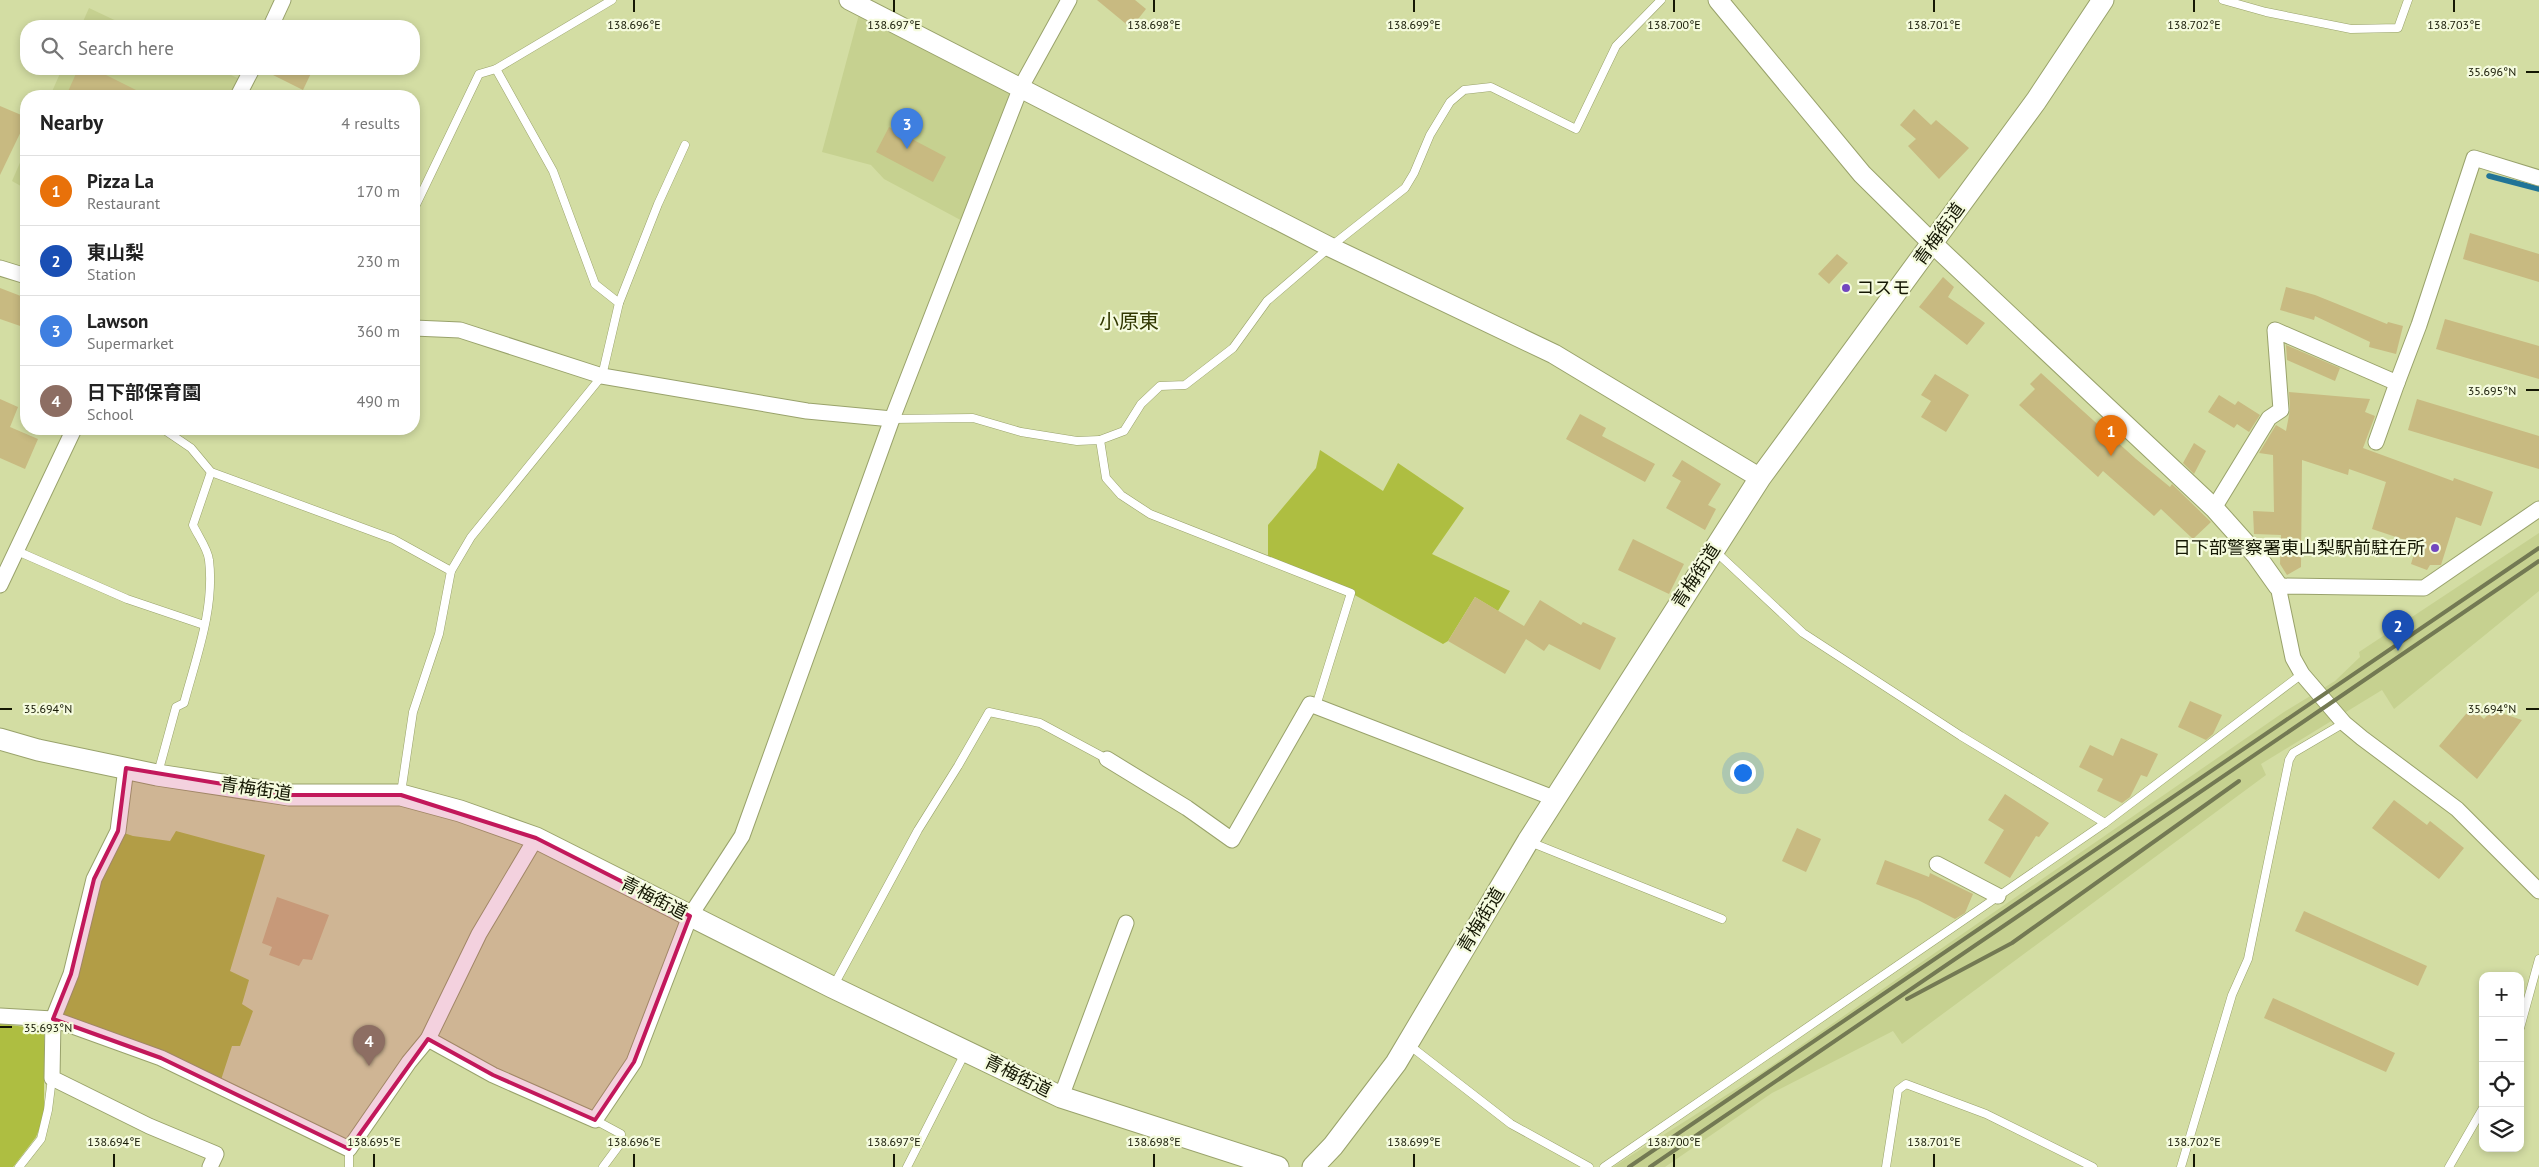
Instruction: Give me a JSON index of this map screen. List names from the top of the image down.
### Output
{
  "streets": {
    "main road": ["青梅街道"]
  },
  "districts": ["小原東"],
  "places": ["コスモ", "日下部警察署東山梨駅前駐在所"],
  "page": {
    "search": "Search here",
    "heading": ["Nearby", "4 results"],
    "pins": [
      "3",
      "1",
      "2",
      "4"
    ],
    "list": [
      {
        "mark": "1",
        "name": "Pizza La",
        "note": "Restaurant",
        "value": "170 m"
      },
      {
        "mark": "2",
        "name": "東山梨",
        "note": "Station",
        "value": "230 m"
      },
      {
        "mark": "3",
        "name": "Lawson",
        "note": "Supermarket",
        "value": "360 m"
      },
      {
        "mark": "4",
        "name": "日下部保育園",
        "note": "School",
        "value": "490 m"
      }
    ],
    "map_buttons": ["+", "−"]
  },
  "coordinates": [
    "138.696°E",
    "138.697°E",
    "138.698°E",
    "138.699°E",
    "138.700°E",
    "138.701°E",
    "138.702°E",
    "138.703°E",
    "35.696°N",
    "35.695°N",
    "35.694°N",
    "35.693°N",
    "138.694°E",
    "138.695°E"
  ]
}
